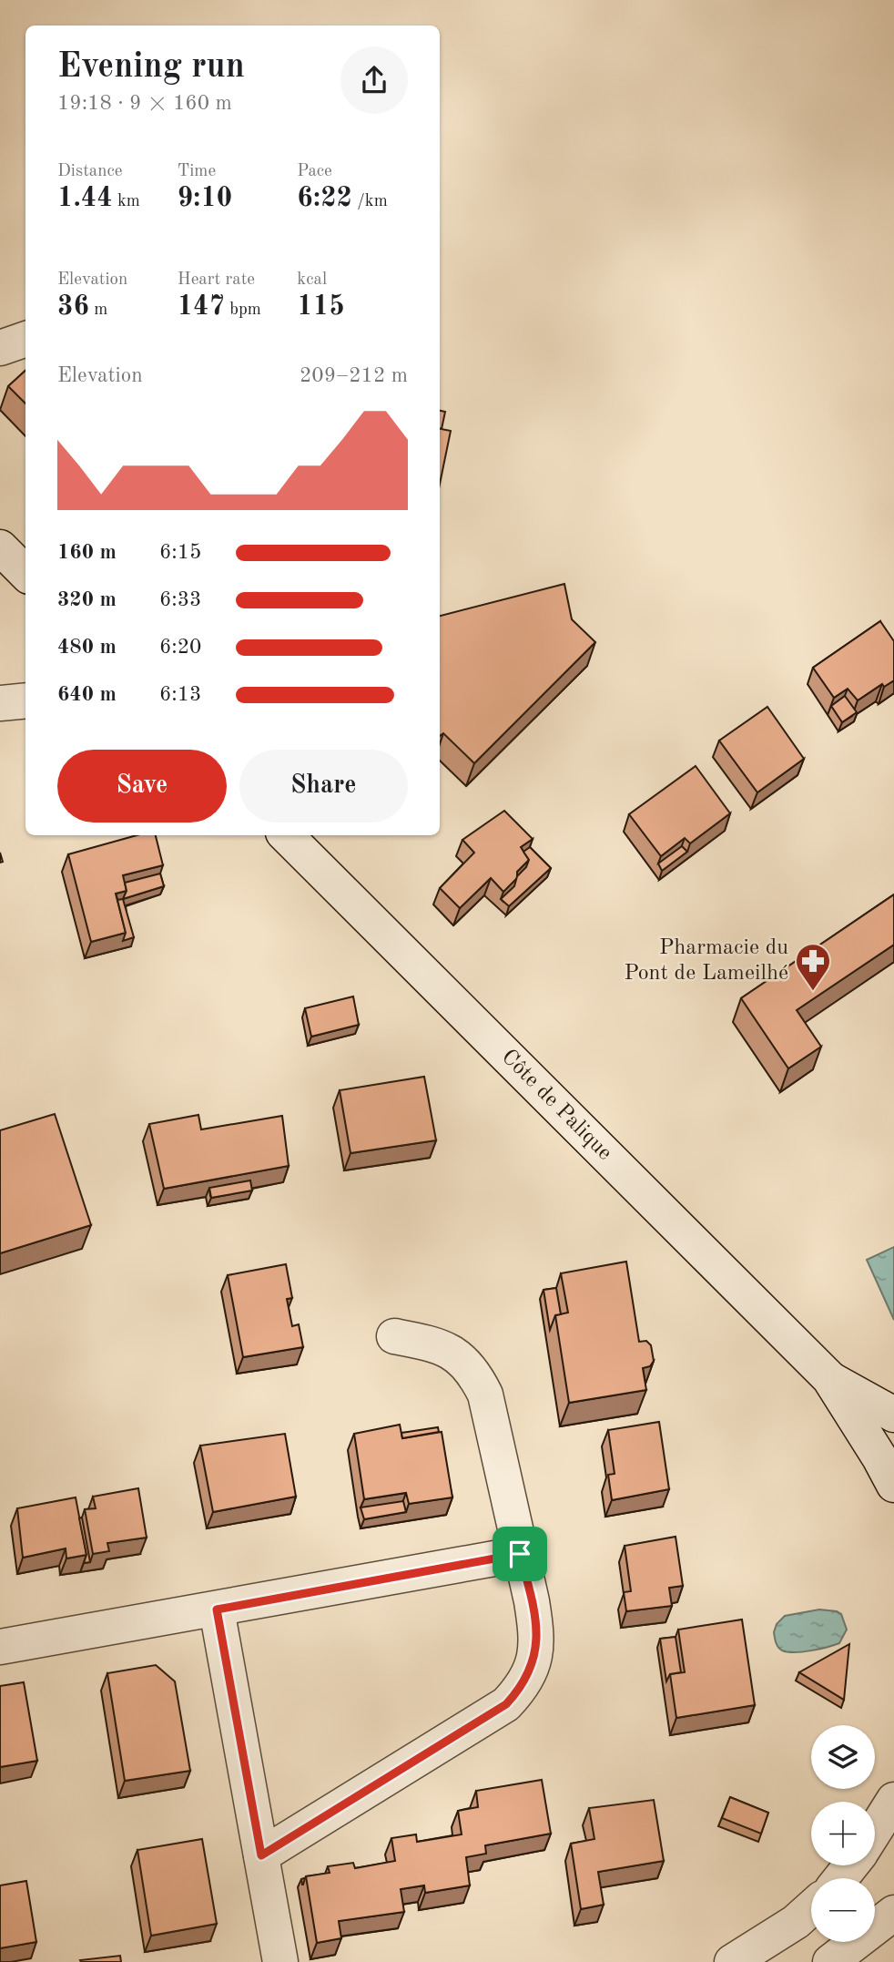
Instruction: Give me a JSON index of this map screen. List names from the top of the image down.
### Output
{
  "streets": {
    "street": ["Côte de Palique"]
  },
  "places": {
    "pharmacy": ["Pharmacie du Pont de Lameilhé"]
  },
  "page": {
    "heading": ["Evening run", "19:18 · 9 × 160 m"],
    "stats": [
      ["Distance", "1.44 km"],
      ["Time", "9:10"],
      ["Pace", "6:22 /km"],
      ["Elevation", "36 m"],
      ["Heart rate", "147 bpm"],
      ["kcal", "115"]
    ],
    "chart": ["Elevation", "209–212 m"],
    "list": [
      {
        "name": "160 m",
        "note": "6:15"
      },
      {
        "name": "320 m",
        "note": "6:33"
      },
      {
        "name": "480 m",
        "note": "6:20"
      },
      {
        "name": "640 m",
        "note": "6:13"
      }
    ],
    "buttons": ["Save", "Share"],
    "map_buttons": ["+", "−"]
  }
}
